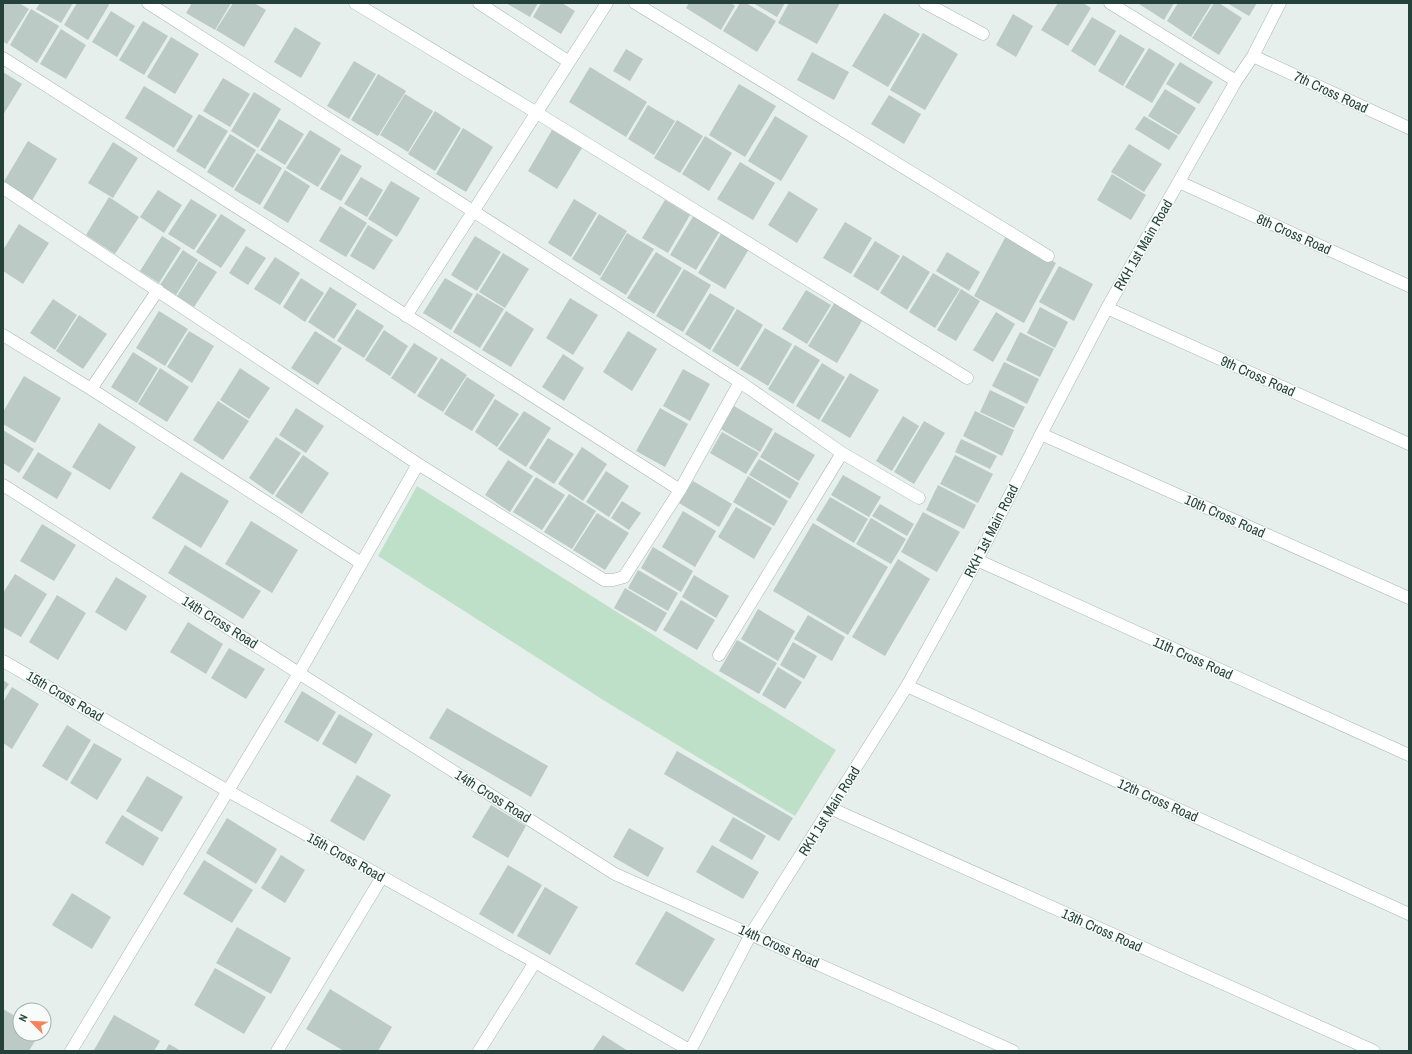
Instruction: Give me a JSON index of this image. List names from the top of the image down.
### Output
{
  "streets": {
    "street": [
      "7th Cross Road",
      "8th Cross Road",
      "RKH 1st Main Road",
      "9th Cross Road",
      "10th Cross Road",
      "14th Cross Road",
      "11th Cross Road",
      "15th Cross Road",
      "12th Cross Road",
      "13th Cross Road"
    ]
  },
  "crossings": [
    ["7th Cross Road", "RKH 1st Main Road"],
    ["8th Cross Road", "RKH 1st Main Road"],
    ["RKH 1st Main Road", "9th Cross Road"],
    ["RKH 1st Main Road", "10th Cross Road"],
    ["RKH 1st Main Road", "14th Cross Road"],
    ["RKH 1st Main Road", "11th Cross Road"],
    ["RKH 1st Main Road", "15th Cross Road"],
    ["RKH 1st Main Road", "12th Cross Road"],
    ["RKH 1st Main Road", "13th Cross Road"]
  ],
  "north": "top left"
}
